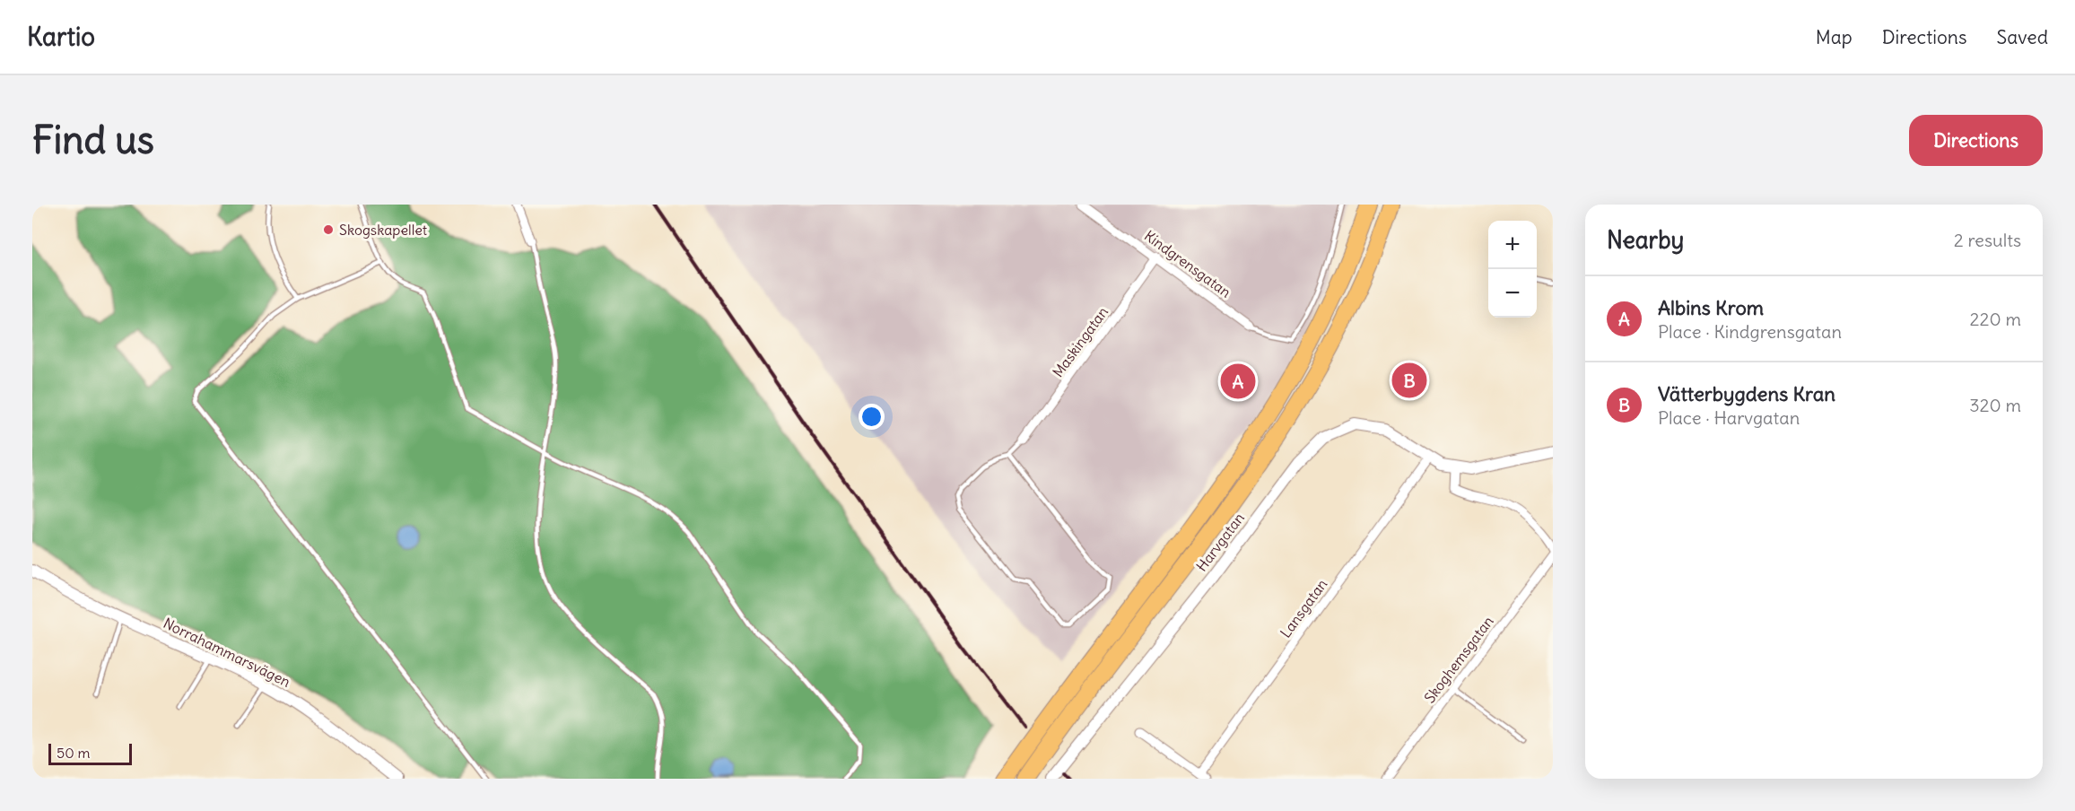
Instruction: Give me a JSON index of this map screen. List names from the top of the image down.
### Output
{
  "streets": {
    "street": [
      "Kindgrensgatan",
      "Maskingatan",
      "Harvgatan",
      "Lansgatan",
      "Norrahammarsvägen",
      "Skoghemsgatan"
    ]
  },
  "crossings": [
    ["Kindgrensgatan", "Maskingatan"],
    ["Harvgatan", "Lansgatan"]
  ],
  "places": ["Skogskapellet"],
  "scale_bar": "50 m",
  "page": {
    "header": "Kartio",
    "nav": ["Map", "Directions", "Saved"],
    "buttons": "Directions",
    "title": "Find us",
    "heading": ["Nearby", "2 results"],
    "map_buttons": ["+", "−"],
    "list": [
      {
        "mark": "A",
        "name": "Albins Krom",
        "note": "Place · Kindgrensgatan",
        "value": "220 m"
      },
      {
        "mark": "B",
        "name": "Vätterbygdens Kran",
        "note": "Place · Harvgatan",
        "value": "320 m"
      }
    ],
    "pins": ["B", "A"],
    "scale": "50 m"
  }
}
